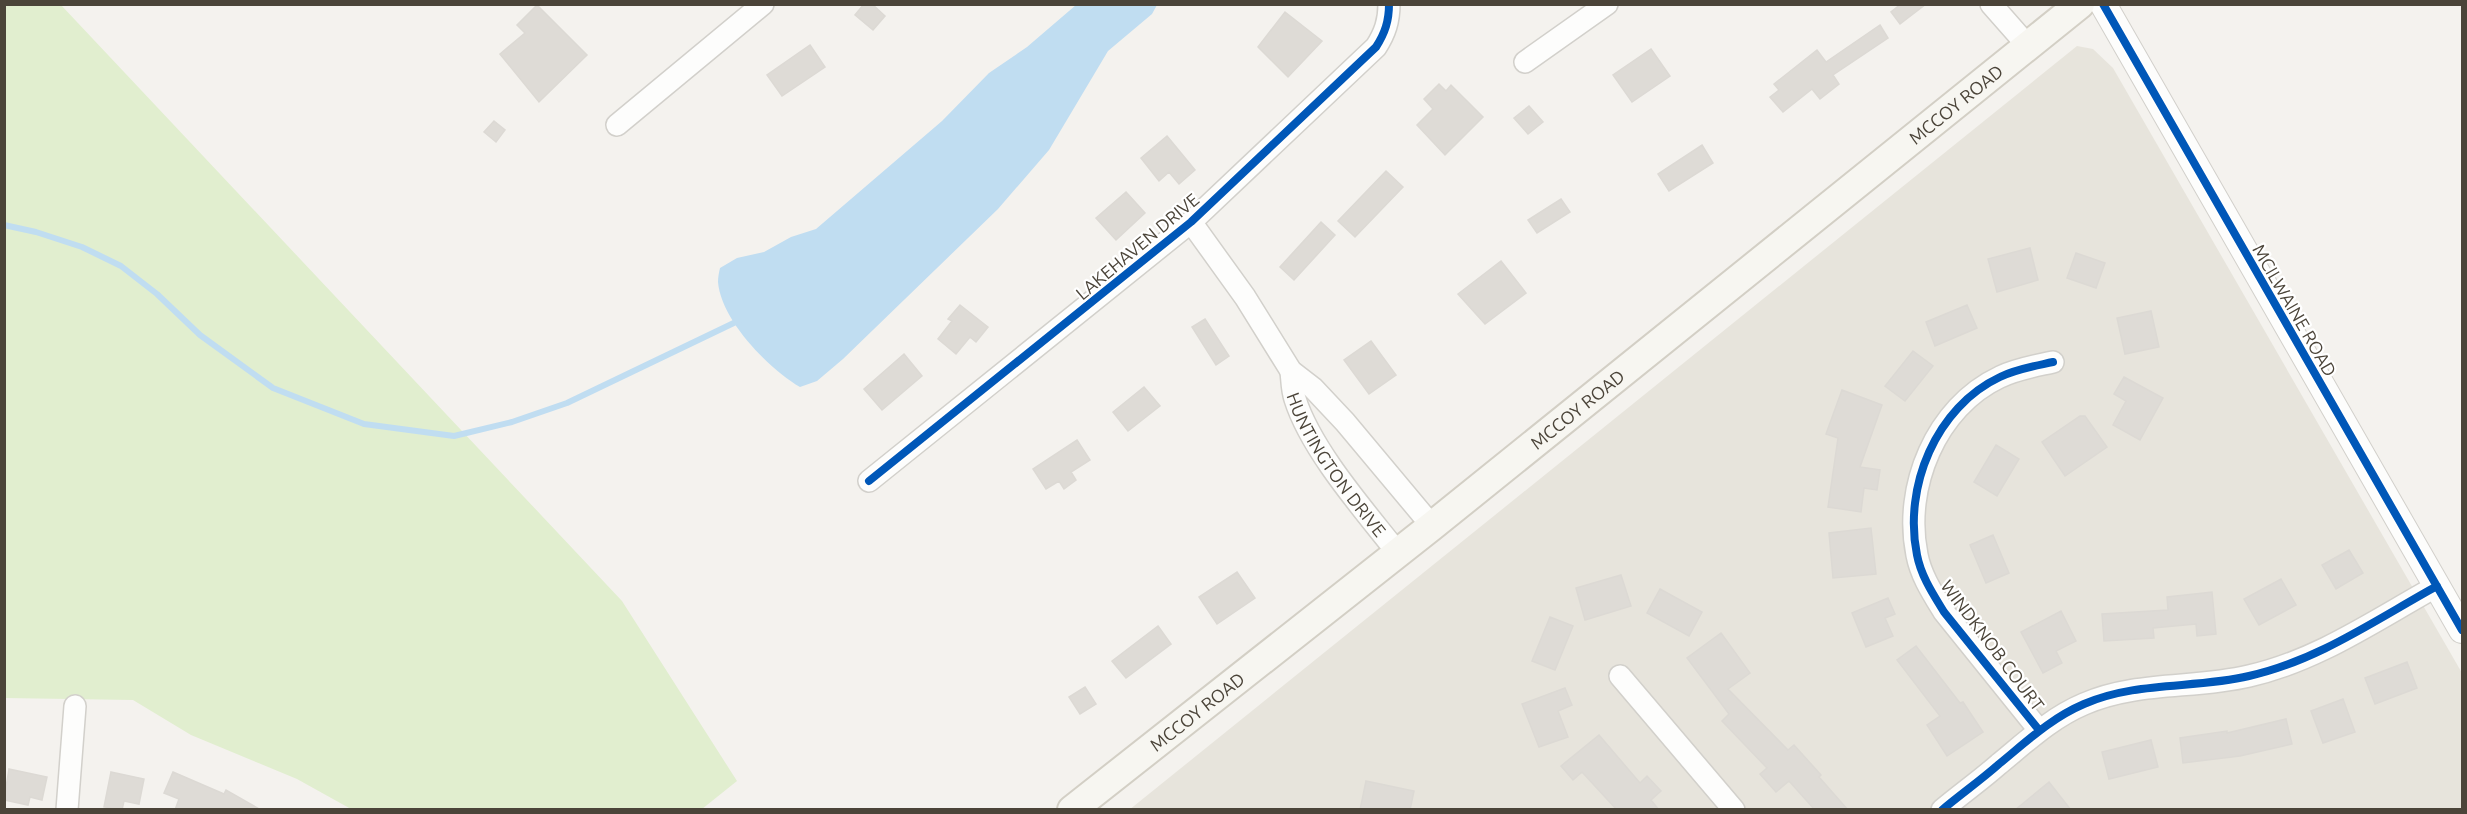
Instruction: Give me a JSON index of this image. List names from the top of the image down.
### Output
{
  "streets": {
    "main road": ["MCCOY ROAD"],
    "street": [
      "LAKEHAVEN DRIVE",
      "MCILWAINE ROAD",
      "HUNTINGTON DRIVE",
      "WINDKNOB COURT"
    ]
  },
  "crossings": [
    ["MCCOY ROAD", "HUNTINGTON DRIVE"],
    ["LAKEHAVEN DRIVE", "HUNTINGTON DRIVE"]
  ]
}
